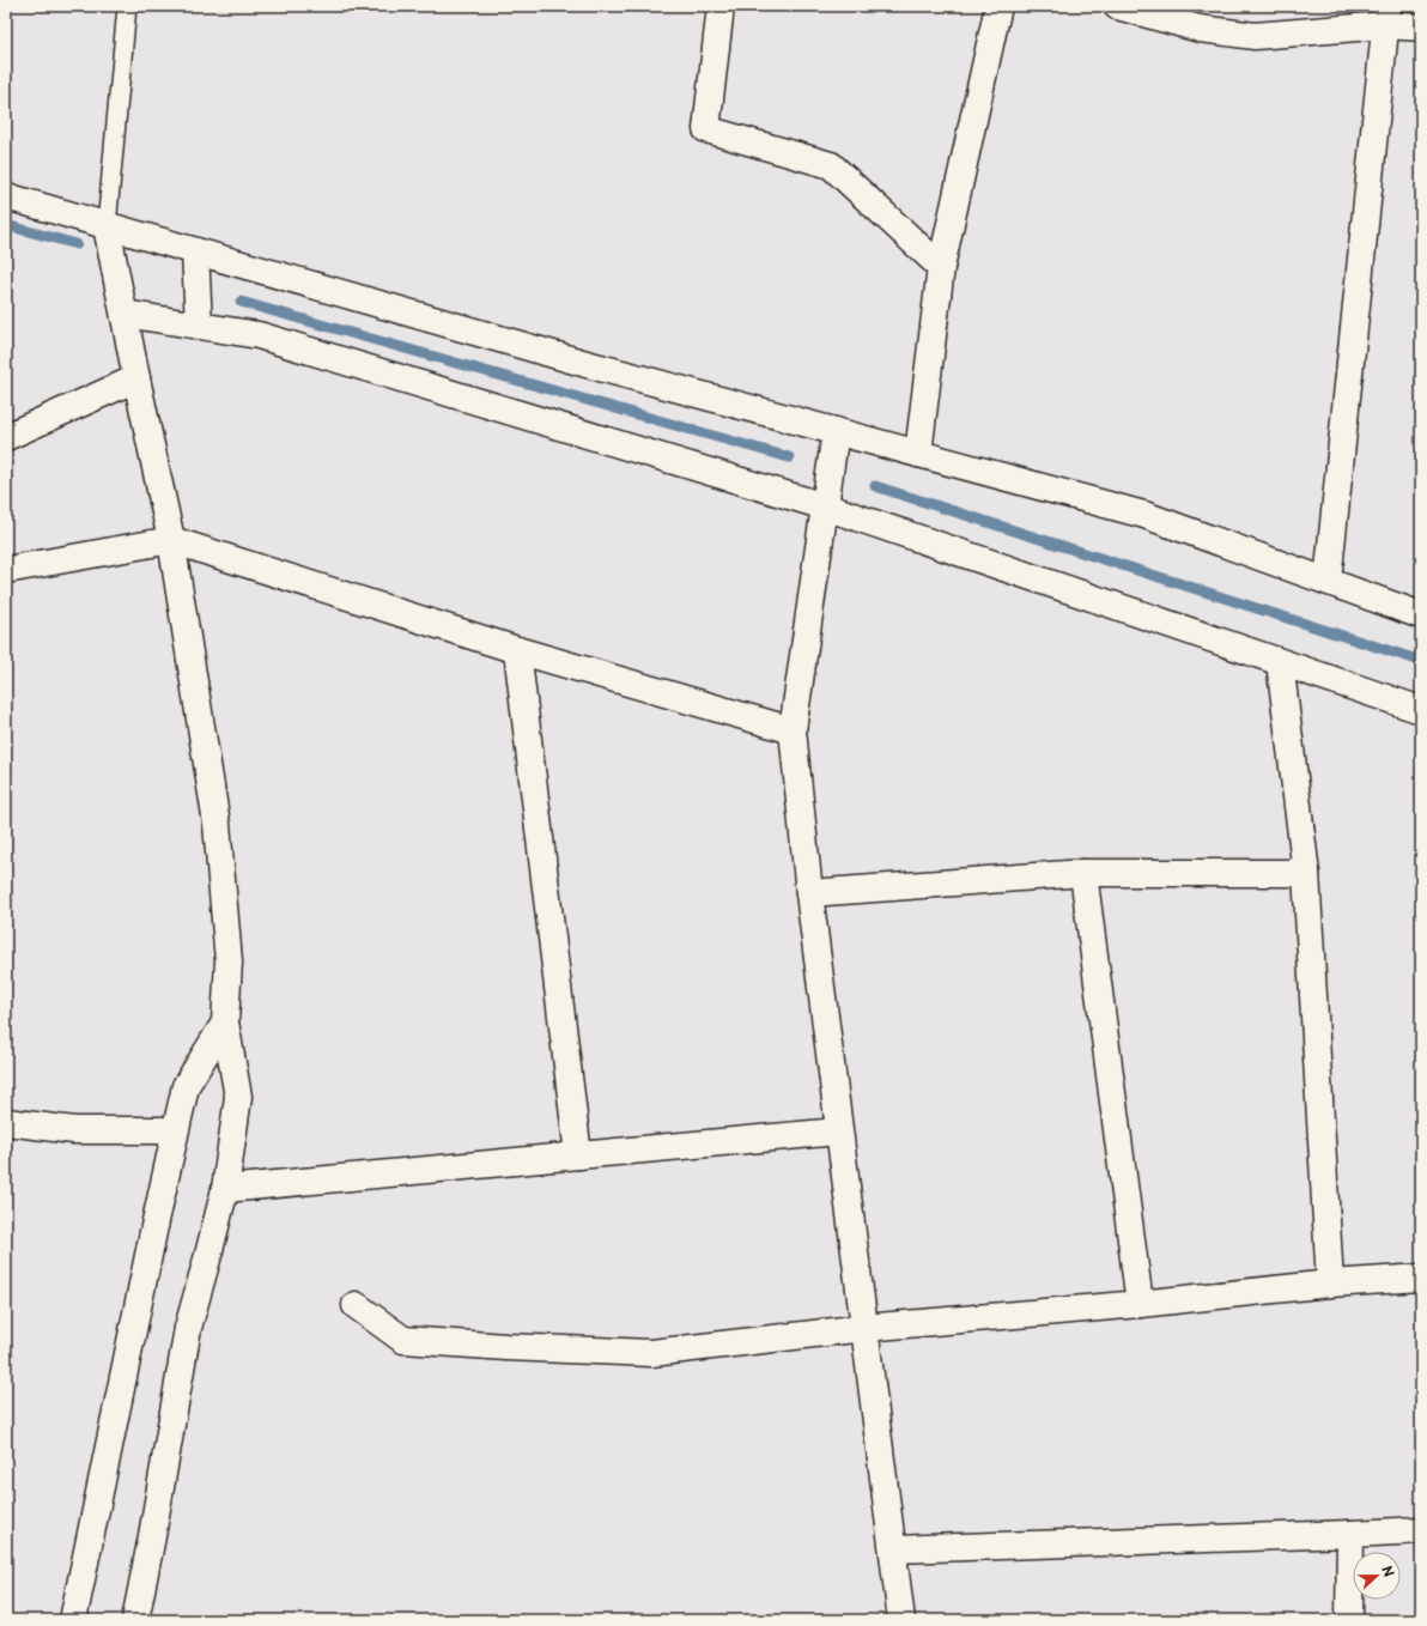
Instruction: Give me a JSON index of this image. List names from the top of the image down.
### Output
{
  "north": "right"
}
